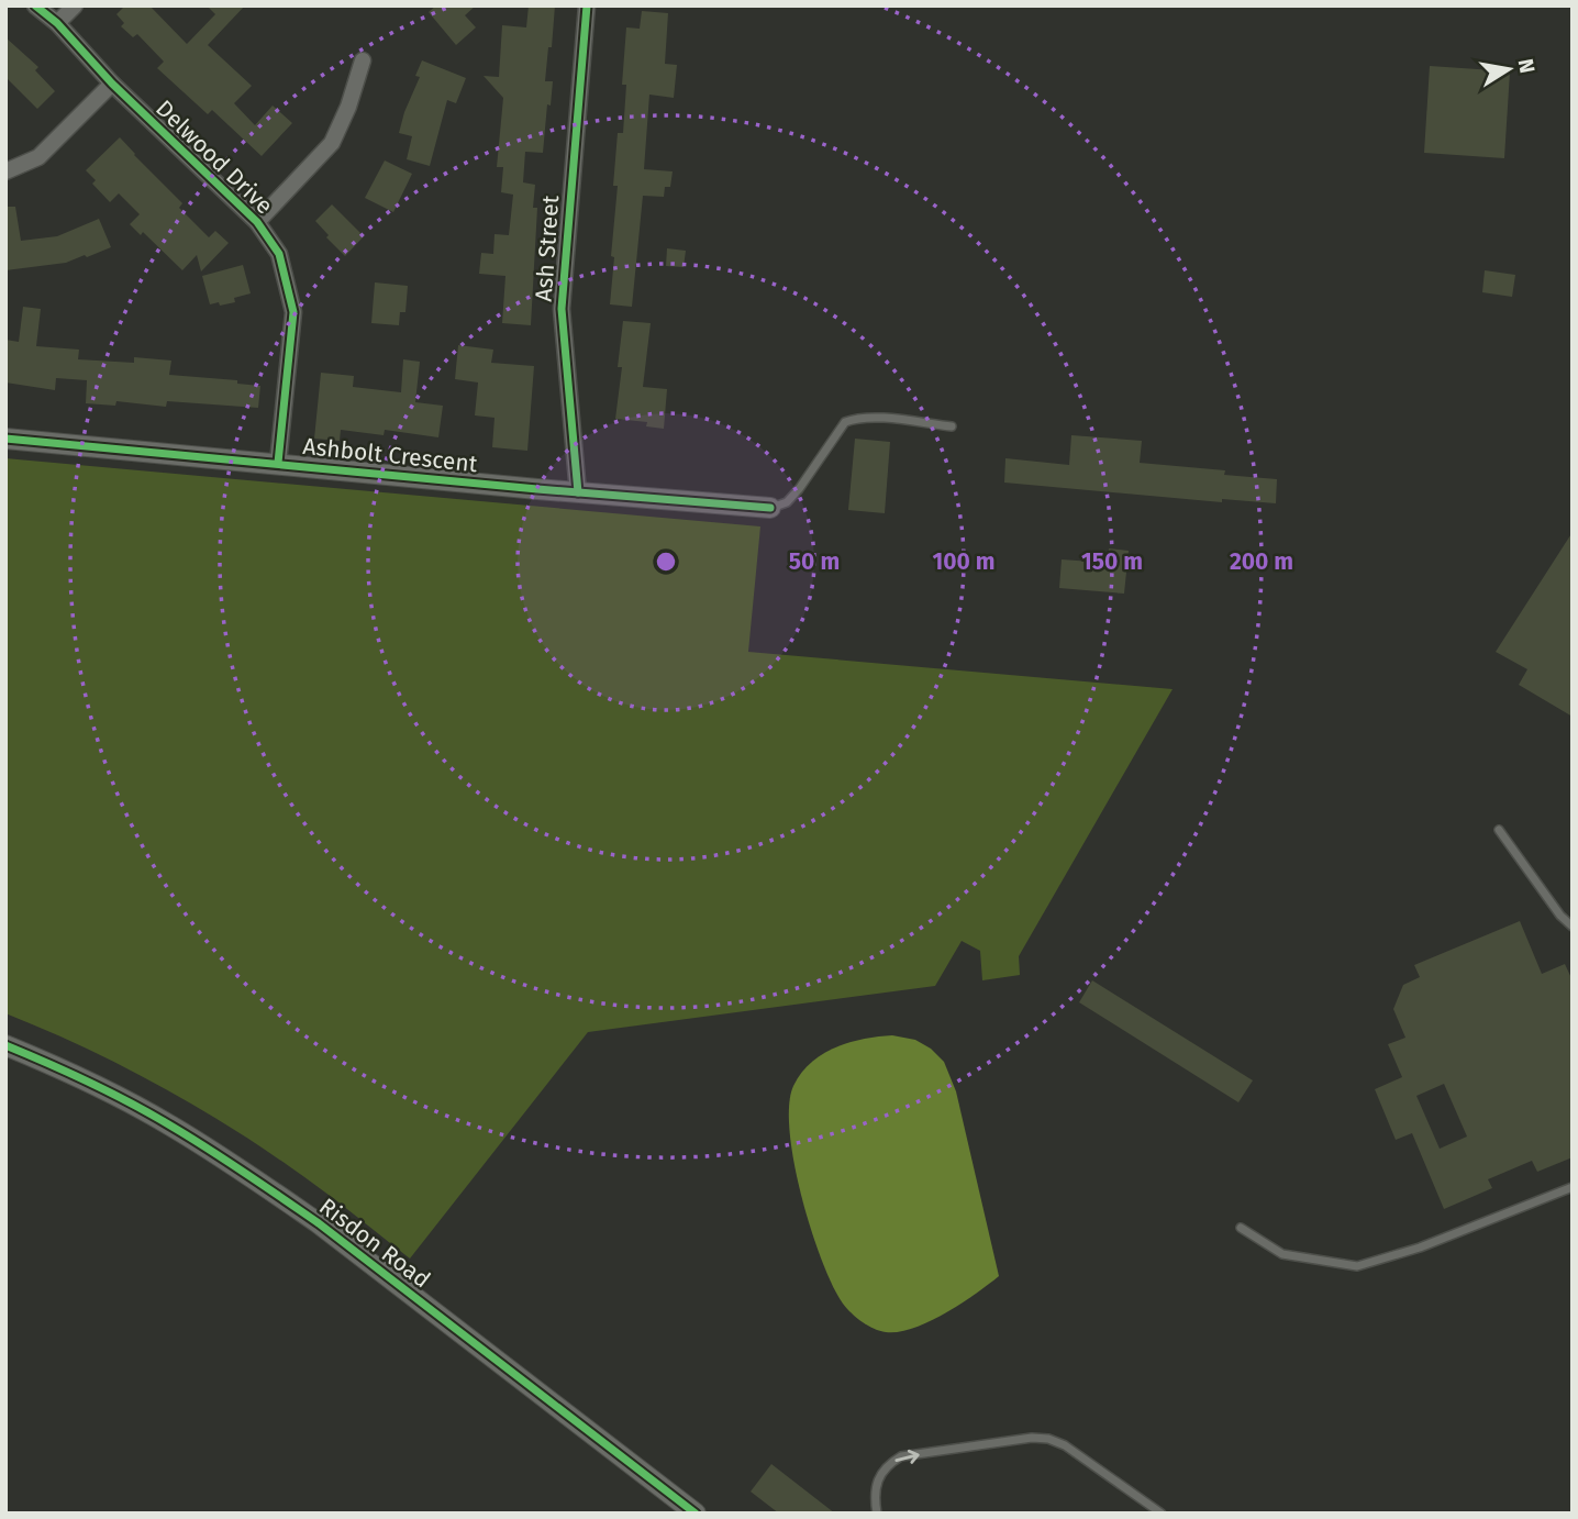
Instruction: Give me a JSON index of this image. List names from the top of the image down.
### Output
{
  "streets": {
    "street": [
      "Delwood Drive",
      "Ash Street",
      "Ashbolt Crescent",
      "Risdon Road"
    ]
  },
  "crossings": [
    ["Delwood Drive", "Ashbolt Crescent"],
    ["Ash Street", "Ashbolt Crescent"]
  ],
  "north": "right",
  "rings": [
    "50 m",
    "100 m",
    "150 m",
    "200 m"
  ]
}
